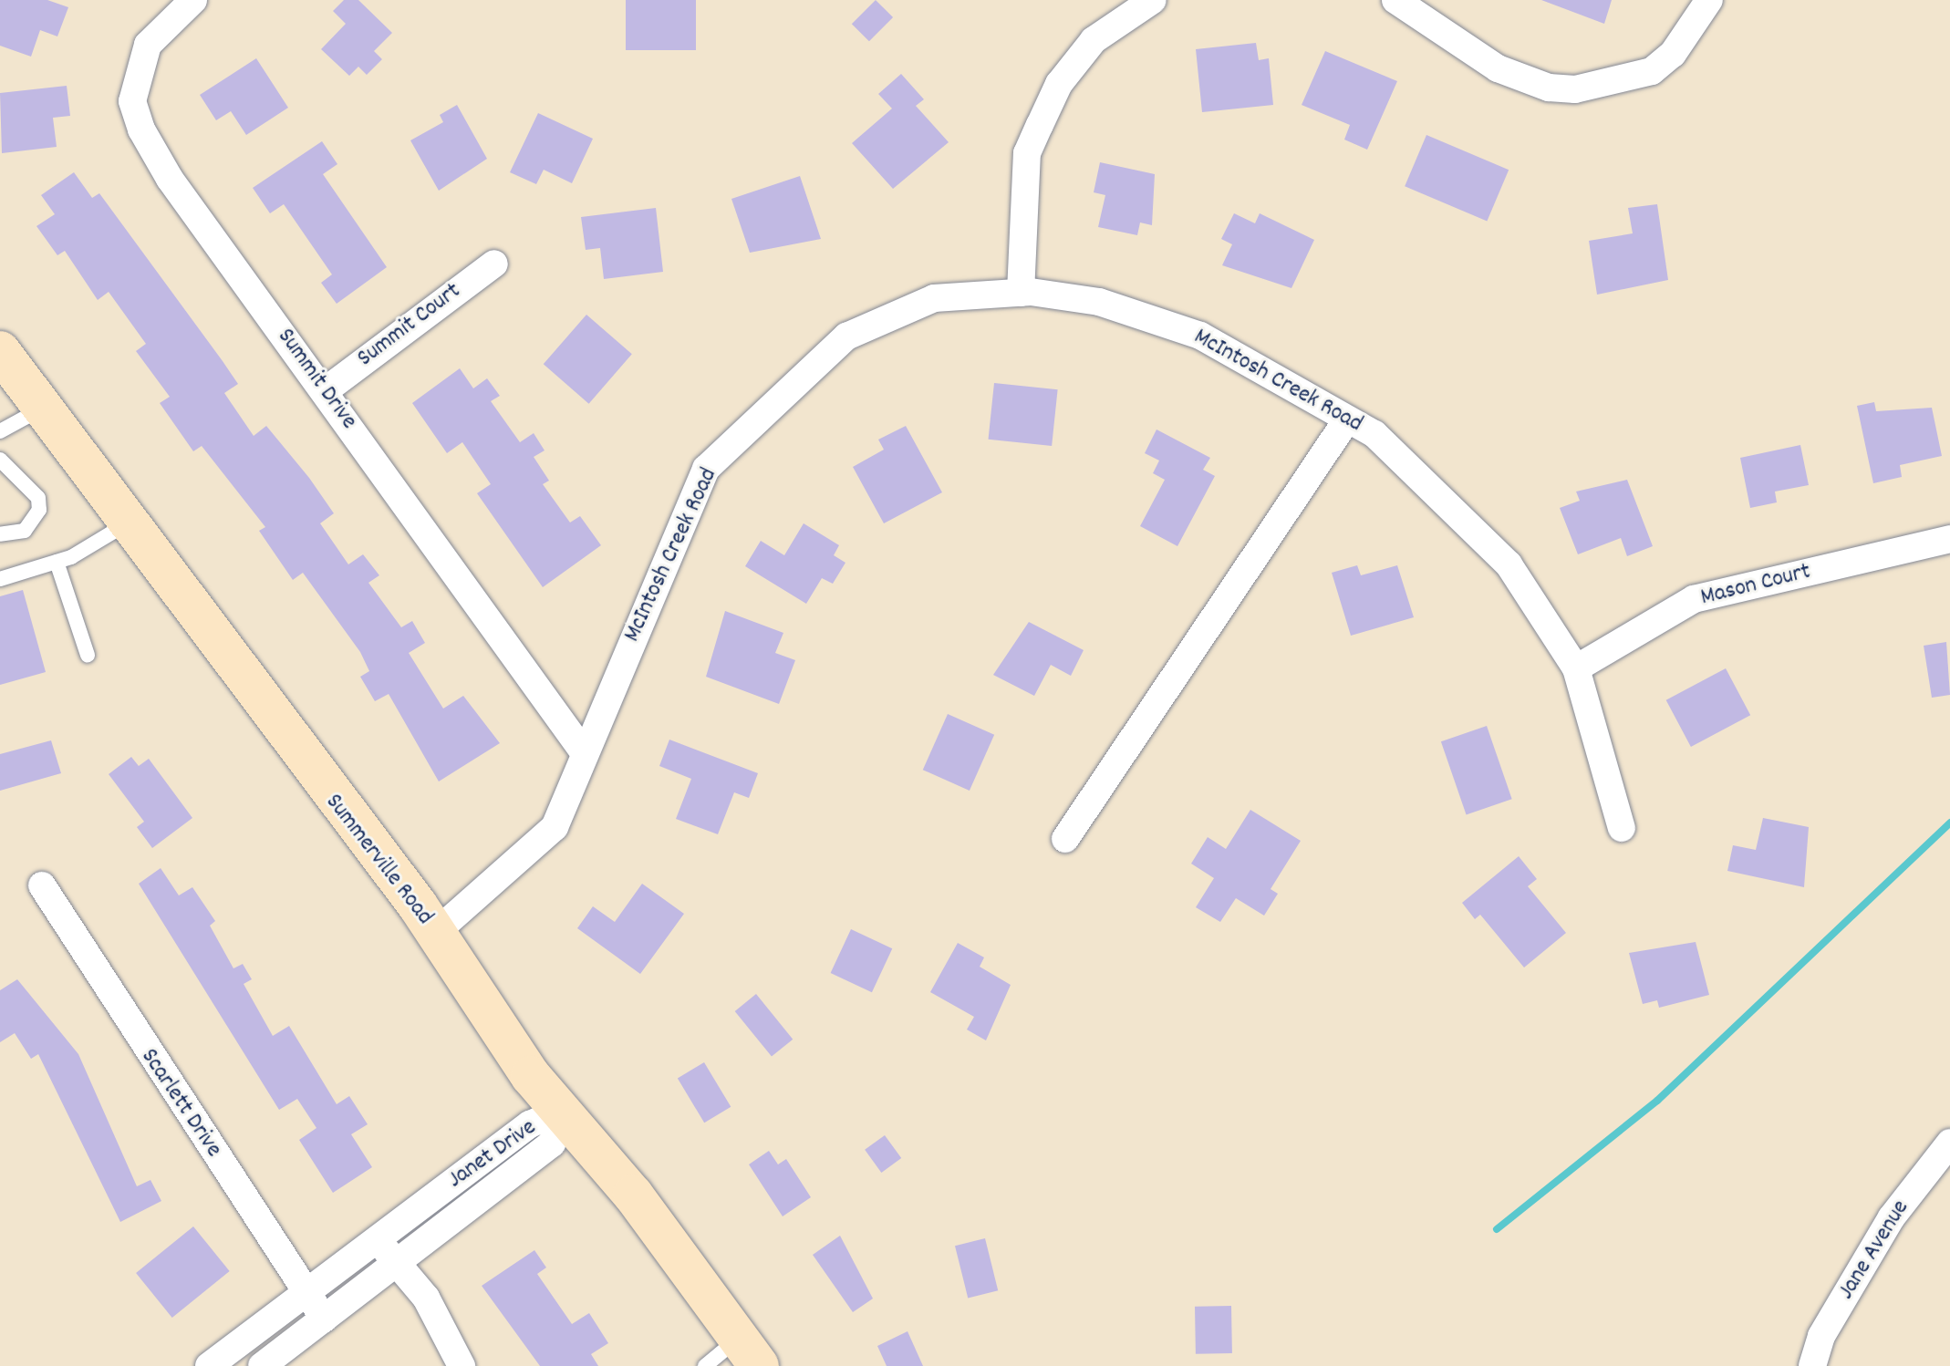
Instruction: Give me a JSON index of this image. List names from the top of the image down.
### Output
{
  "streets": {
    "main road": ["Summerville Road"],
    "street": [
      "Summit Court",
      "Summit Drive",
      "McIntosh Creek Road",
      "Mason Court",
      "Scarlett Drive",
      "Janet Drive",
      "Jane Avenue"
    ]
  },
  "crossings": [
    ["Summit Court", "Summit Drive"],
    ["Summit Drive", "McIntosh Creek Road"],
    ["McIntosh Creek Road", "Mason Court"],
    ["McIntosh Creek Road", "Summerville Road"],
    ["Summerville Road", "Janet Drive"],
    ["Scarlett Drive", "Janet Drive"]
  ]
}
